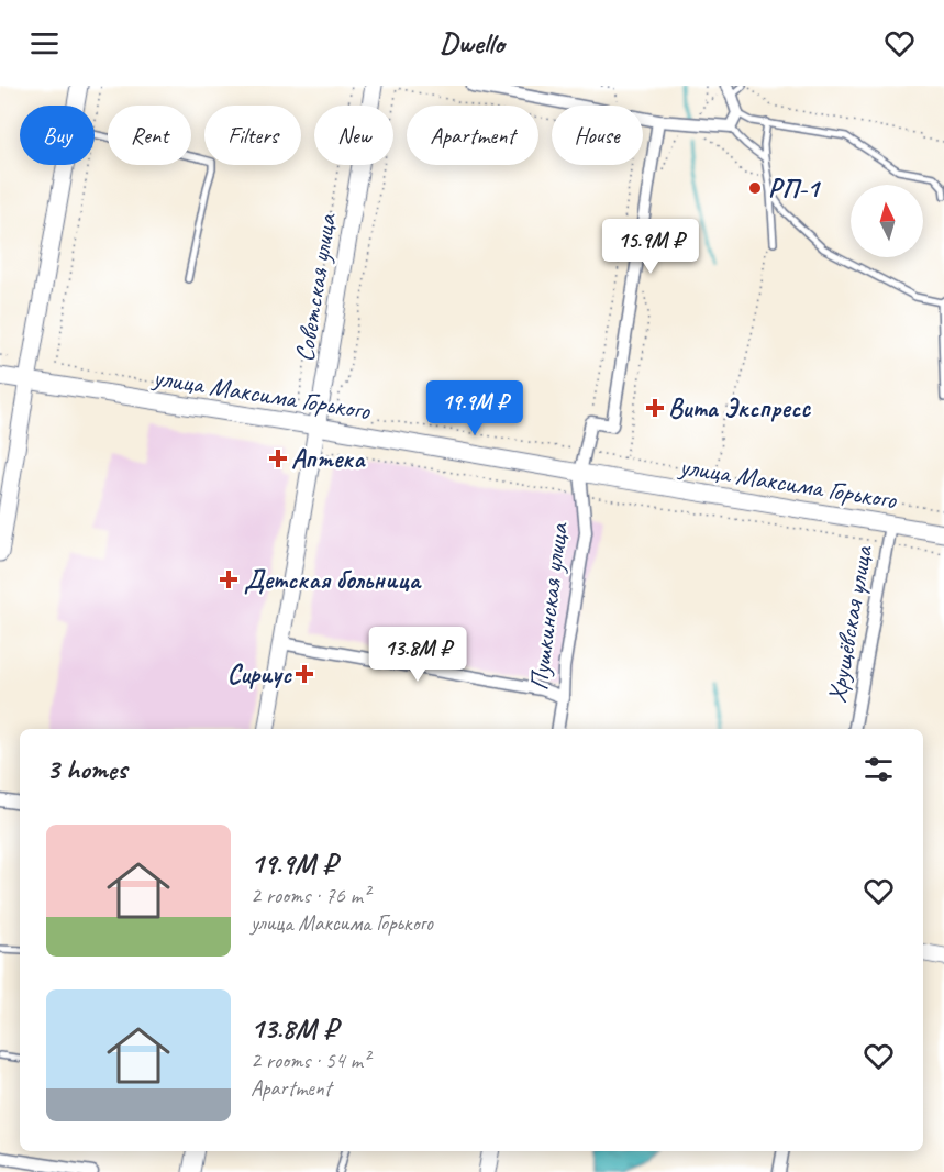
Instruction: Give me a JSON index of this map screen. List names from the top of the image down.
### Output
{
  "streets": {
    "street": [
      "Советская улица",
      "улица Максима Горького",
      "Пушкинская улица",
      "Хрущёвская улица"
    ]
  },
  "crossings": [
    ["Советская улица", "улица Максима Горького"],
    ["улица Максима Горького", "Пушкинская улица"],
    ["улица Максима Горького", "Хрущёвская улица"]
  ],
  "places": {
    "other": ["РП-1"],
    "health": [
      "Вита Экспресс",
      "Аптека",
      "Детская больница",
      "Сириус"
    ]
  },
  "north": "top",
  "page": {
    "header": "Dwello",
    "chip": [
      "Buy",
      "Rent",
      "Filters",
      "New",
      "Apartment",
      "House"
    ],
    "price": ["15.9M ₽", "19.9M ₽", "13.8M ₽"],
    "heading": "3 homes",
    "list": [
      {
        "name": "19.9M ₽",
        "note": "2 rooms · 76 m² · улица Максима Горького"
      },
      {
        "name": "13.8M ₽",
        "note": "2 rooms · 54 m² · Apartment"
      }
    ]
  }
}
